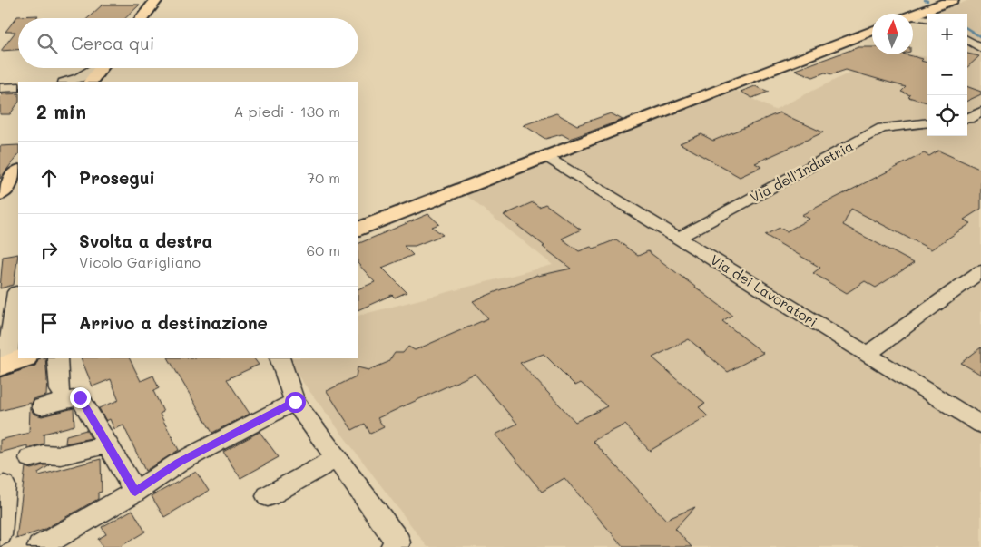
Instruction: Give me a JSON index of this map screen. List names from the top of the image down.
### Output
{
  "streets": {
    "street": ["Via dell'Industria", "Via dei Lavoratori"]
  },
  "crossings": [
    ["Via dell'Industria", "Via dei Lavoratori"]
  ],
  "north": "top",
  "page": {
    "map_buttons": ["+", "−"],
    "search": "Cerca qui",
    "heading": ["2 min", "A piedi · 130 m"],
    "list": [
      ["Prosegui", "70 m"],
      ["Svolta a destra", "Vicolo Garigliano", "60 m"],
      "Arrivo a destinazione"
    ]
  }
}
